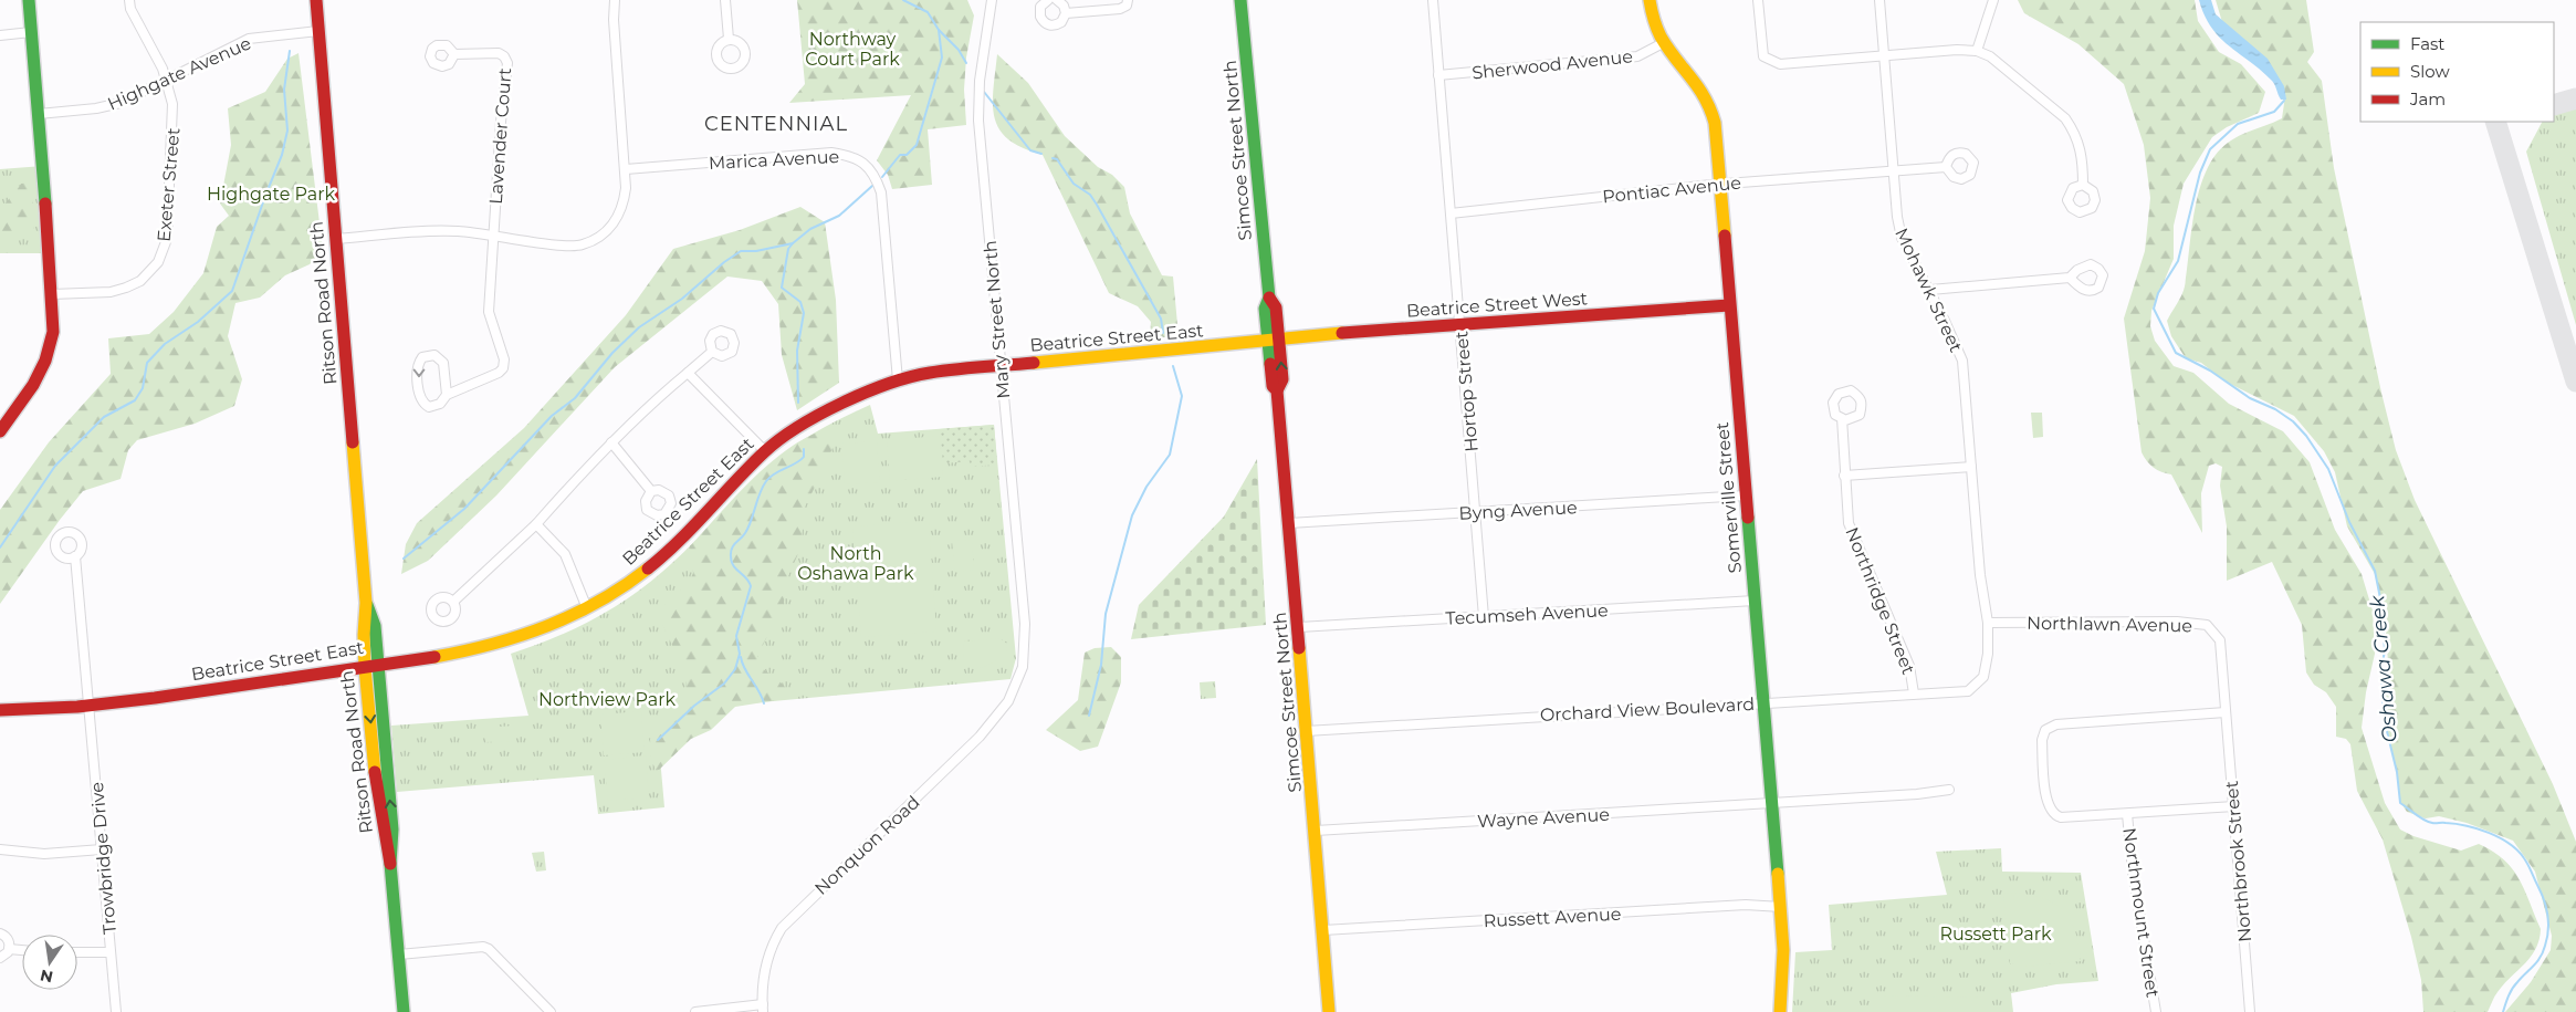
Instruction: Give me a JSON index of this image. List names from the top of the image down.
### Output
{
  "streets": {
    "street": [
      "Sherwood Avenue",
      "Highgate Avenue",
      "Lavender Court",
      "Simcoe Street North",
      "Marica Avenue",
      "Exeter Street",
      "Pontiac Avenue",
      "Mohawk Street",
      "Ritson Road North",
      "Beatrice Street West",
      "Mary Street North",
      "Beatrice Street East",
      "Hortop Street",
      "Somerville Street",
      "Byng Avenue",
      "Northridge Street",
      "Tecumseh Avenue",
      "Northlawn Avenue",
      "Orchard View Boulevard",
      "Wayne Avenue",
      "Nonquon Road",
      "Trowbridge Drive",
      "Northbrook Street",
      "Northmount Street",
      "Russett Avenue"
    ]
  },
  "crossings": [
    ["Sherwood Avenue", "Hortop Street"],
    ["Sherwood Avenue", "Somerville Street"],
    ["Highgate Avenue", "Exeter Street"],
    ["Highgate Avenue", "Ritson Road North"],
    ["Simcoe Street North", "Beatrice Street West"],
    ["Simcoe Street North", "Beatrice Street East"],
    ["Simcoe Street North", "Byng Avenue"],
    ["Simcoe Street North", "Tecumseh Avenue"],
    ["Simcoe Street North", "Orchard View Boulevard"],
    ["Simcoe Street North", "Wayne Avenue"],
    ["Simcoe Street North", "Russett Avenue"],
    ["Marica Avenue", "Beatrice Street East"],
    ["Pontiac Avenue", "Mohawk Street"],
    ["Pontiac Avenue", "Hortop Street"],
    ["Pontiac Avenue", "Somerville Street"],
    ["Mohawk Street", "Northlawn Avenue"],
    ["Mohawk Street", "Orchard View Boulevard"],
    ["Ritson Road North", "Beatrice Street East"],
    ["Beatrice Street West", "Beatrice Street East"],
    ["Beatrice Street West", "Hortop Street"],
    ["Beatrice Street West", "Somerville Street"],
    ["Mary Street North", "Beatrice Street East"],
    ["Mary Street North", "Nonquon Road"],
    ["Beatrice Street East", "Trowbridge Drive"],
    ["Hortop Street", "Byng Avenue"],
    ["Hortop Street", "Tecumseh Avenue"],
    ["Somerville Street", "Byng Avenue"],
    ["Somerville Street", "Tecumseh Avenue"],
    ["Somerville Street", "Orchard View Boulevard"],
    ["Somerville Street", "Wayne Avenue"],
    ["Somerville Street", "Russett Avenue"],
    ["Northridge Street", "Orchard View Boulevard"],
    ["Northlawn Avenue", "Northbrook Street"]
  ],
  "districts": ["CENTENNIAL"],
  "water": ["Oshawa Creek"],
  "parks": [
    "Northway Court Park",
    "Highgate Park",
    "North Oshawa Park",
    "Northview Park",
    "Russett Park"
  ],
  "legend": ["Fast", "Slow", "Jam"],
  "north": "bottom"
}
